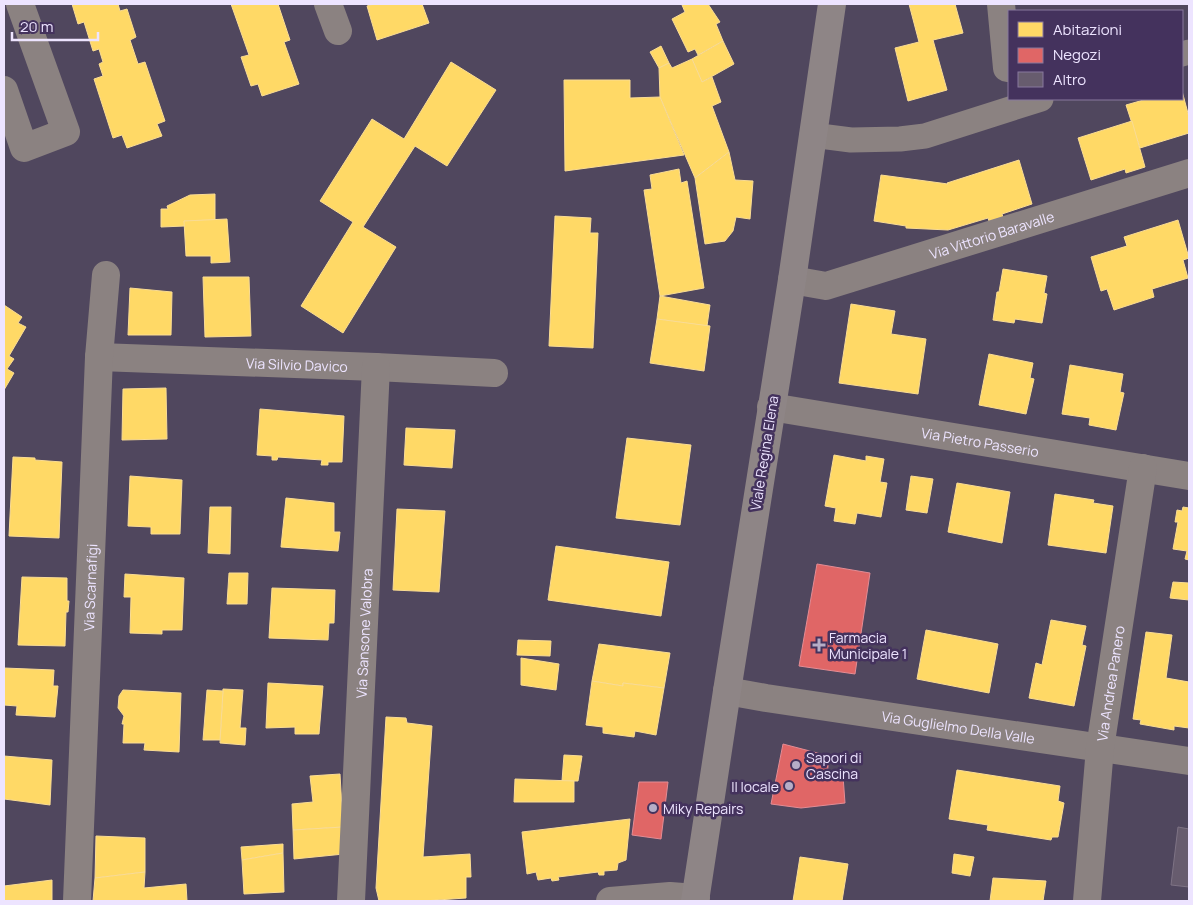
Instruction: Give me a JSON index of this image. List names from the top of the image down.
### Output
{
  "streets": {
    "main road": ["Viale Regina Elena"],
    "street": [
      "Via Vittorio Baravalle",
      "Via Silvio Davico",
      "Via Pietro Passerio",
      "Via Scarnafigi",
      "Via Sansone Valobra",
      "Via Andrea Panero",
      "Via Guglielmo Della Valle"
    ]
  },
  "crossings": [
    ["Via Vittorio Baravalle", "Viale Regina Elena"],
    ["Via Silvio Davico", "Via Scarnafigi"],
    ["Via Silvio Davico", "Via Sansone Valobra"],
    ["Via Pietro Passerio", "Viale Regina Elena"],
    ["Via Pietro Passerio", "Via Andrea Panero"],
    ["Viale Regina Elena", "Via Guglielmo Della Valle"],
    ["Via Andrea Panero", "Via Guglielmo Della Valle"]
  ],
  "places": {
    "health": ["Farmacia Municipale 1"],
    "other": ["Sapori di Cascina", "Il locale", "Miky Repairs"]
  },
  "legend": ["Abitazioni", "Negozi", "Altro"],
  "scale_bar": "20 m"
}
